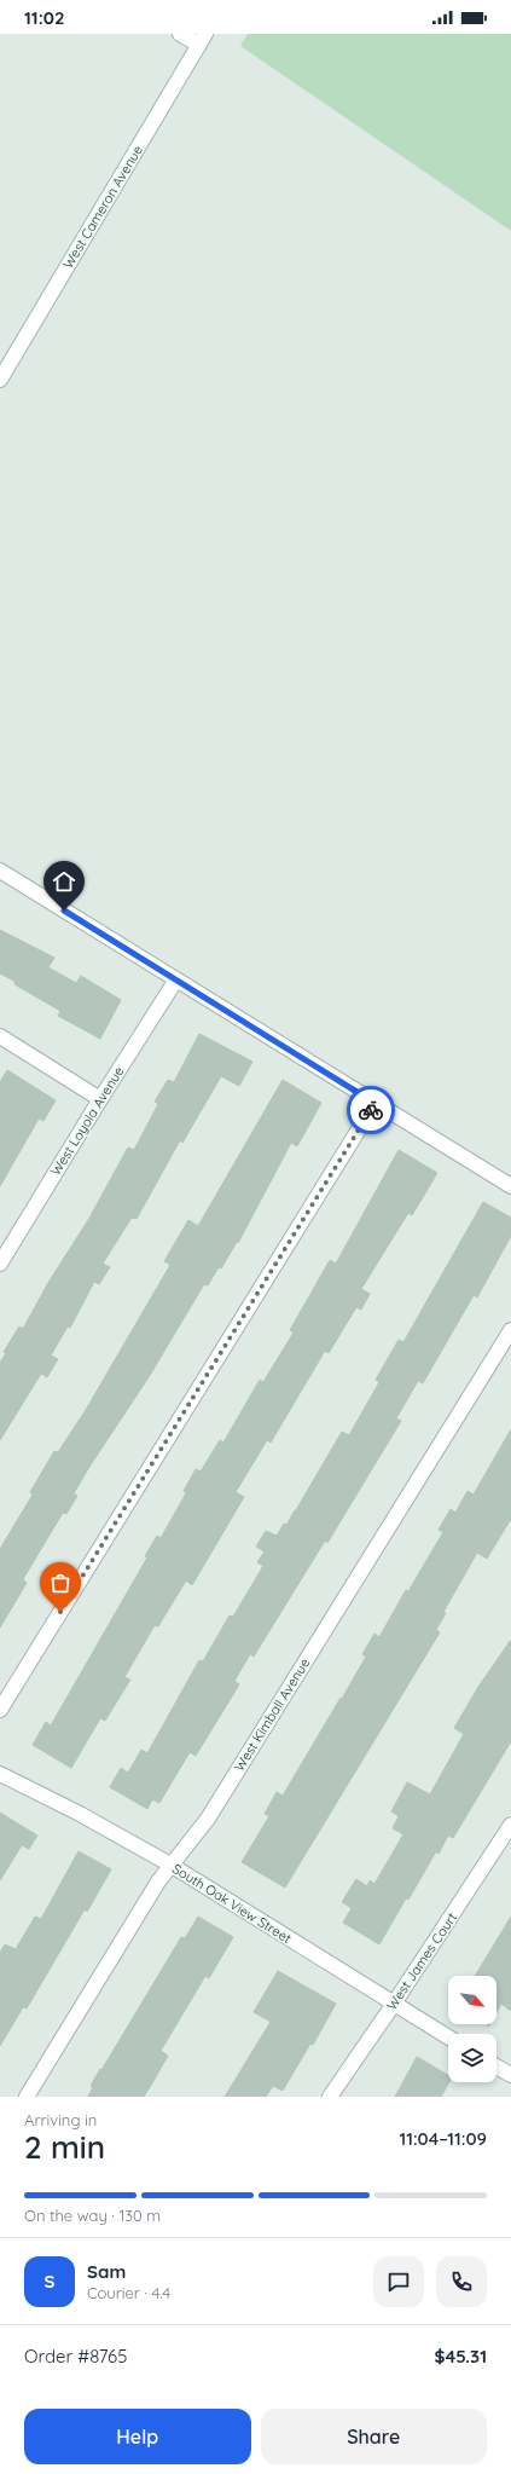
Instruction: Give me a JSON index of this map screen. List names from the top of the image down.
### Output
{
  "streets": {
    "street": [
      "West Cameron Avenue",
      "West Loyola Avenue",
      "West Kimball Avenue",
      "South Oak View Street",
      "West James Court"
    ]
  },
  "crossings": [
    ["West Kimball Avenue", "South Oak View Street"],
    ["South Oak View Street", "West James Court"]
  ],
  "north": "bottom right",
  "page": {
    "status": "11:02",
    "heading": ["2 min", "Arriving in", "11:04–11:09"],
    "panel": [
      "Sam",
      "Courier · 4.4",
      "Order #8765",
      "$45.31"
    ],
    "bar": "On the way · 130 m",
    "round": "S",
    "buttons": ["Help", "Share"]
  }
}
